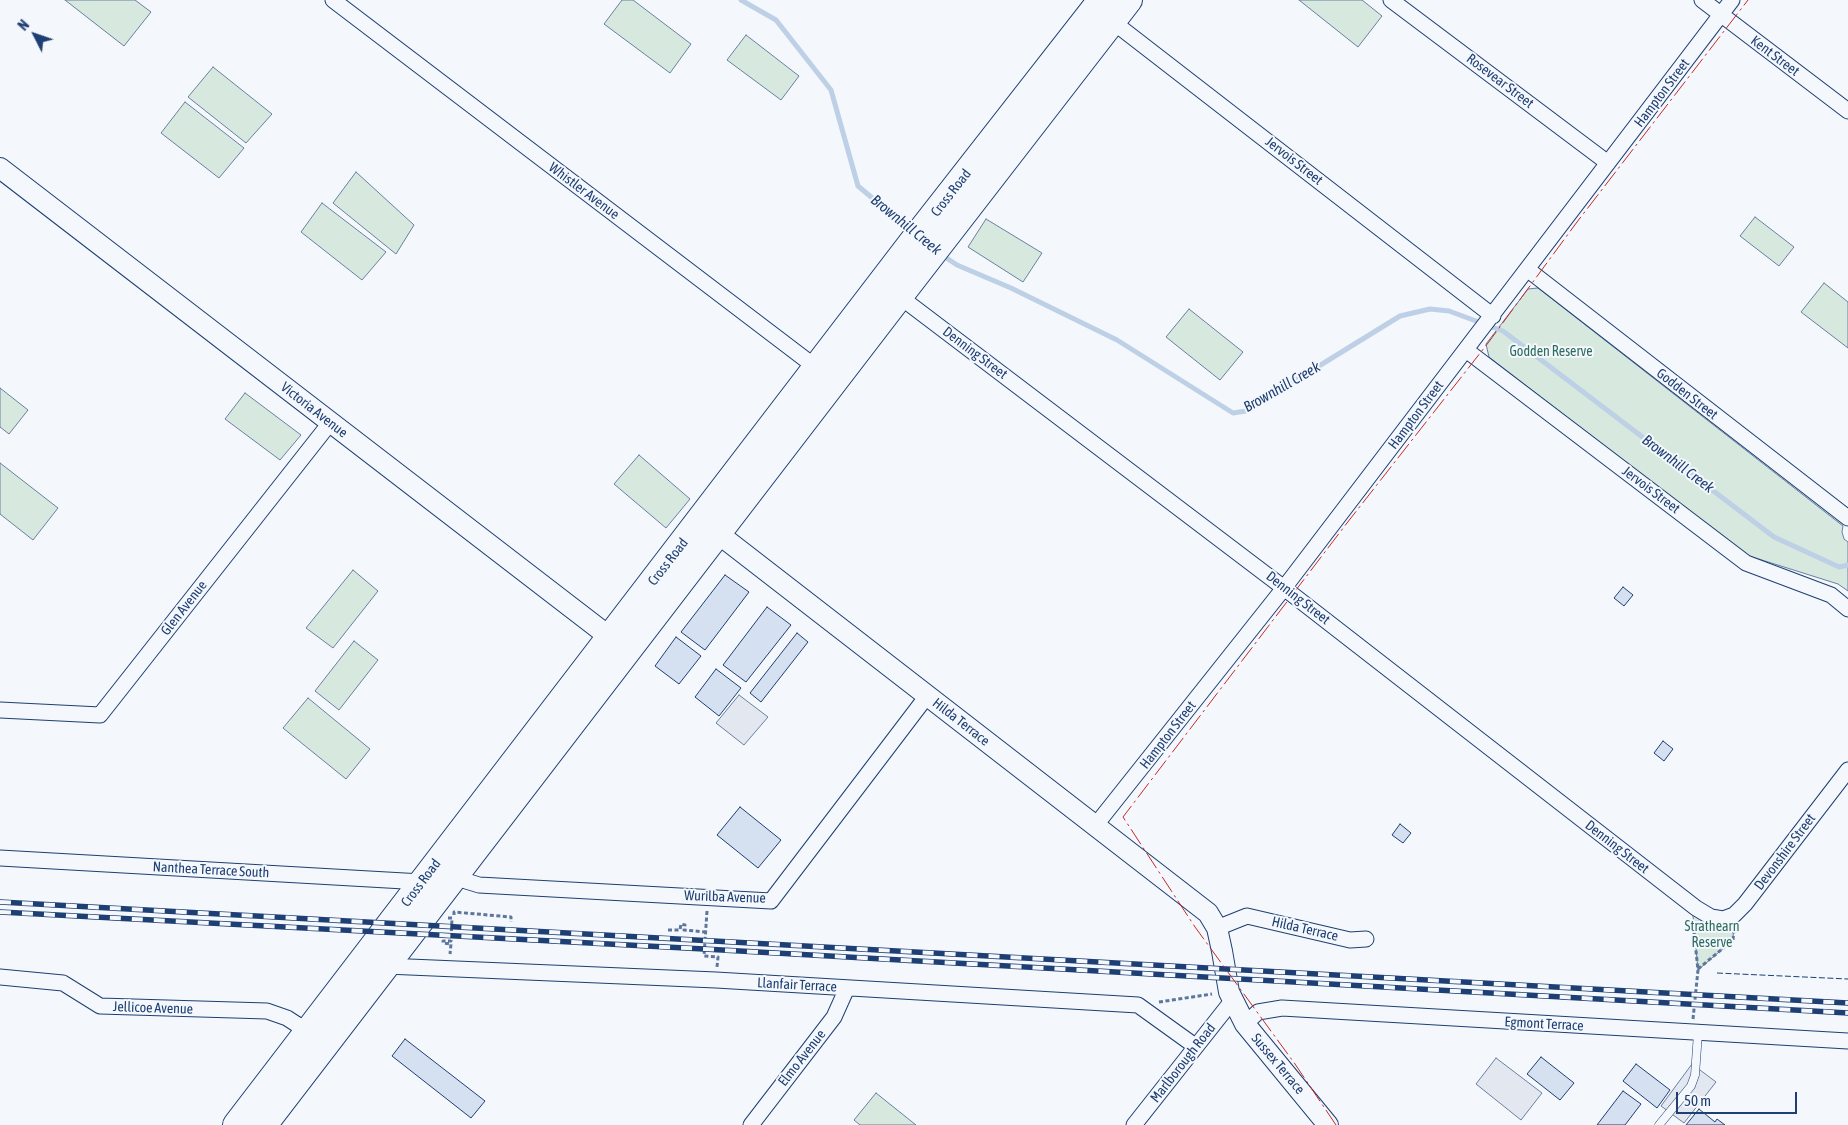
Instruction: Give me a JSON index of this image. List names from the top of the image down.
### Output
{
  "streets": {
    "highway": ["Cross Road"],
    "street": [
      "Kent Street",
      "Rosevear Street",
      "Hampton Street",
      "Jervois Street",
      "Whistler Avenue",
      "Denning Street",
      "Godden Street",
      "Victoria Avenue",
      "Glen Avenue",
      "Hilda Terrace",
      "Devonshire Street",
      "Nanthea Terrace South",
      "Wurilba Avenue",
      "Llanfair Terrace",
      "Jellicoe Avenue",
      "Egmont Terrace",
      "Elmo Avenue",
      "Marlborough Road",
      "Sussex Terrace"
    ]
  },
  "crossings": [
    ["Kent Street", "Hampton Street"],
    ["Rosevear Street", "Hampton Street"],
    ["Hampton Street", "Jervois Street"],
    ["Hampton Street", "Denning Street"],
    ["Hampton Street", "Godden Street"],
    ["Hampton Street", "Hilda Terrace"],
    ["Jervois Street", "Cross Road"],
    ["Whistler Avenue", "Cross Road"],
    ["Cross Road", "Denning Street"],
    ["Cross Road", "Victoria Avenue"],
    ["Cross Road", "Hilda Terrace"],
    ["Cross Road", "Nanthea Terrace South"],
    ["Cross Road", "Wurilba Avenue"],
    ["Cross Road", "Llanfair Terrace"],
    ["Cross Road", "Jellicoe Avenue"],
    ["Denning Street", "Devonshire Street"],
    ["Victoria Avenue", "Glen Avenue"],
    ["Hilda Terrace", "Wurilba Avenue"],
    ["Hilda Terrace", "Marlborough Road"],
    ["Hilda Terrace", "Sussex Terrace"],
    ["Llanfair Terrace", "Elmo Avenue"],
    ["Egmont Terrace", "Sussex Terrace"],
    ["Marlborough Road", "Sussex Terrace"]
  ],
  "water": ["Brownhill Creek"],
  "parks": ["Godden Reserve", "Strathearn Reserve"],
  "scale_bar": "50 m",
  "north": "top left"
}
